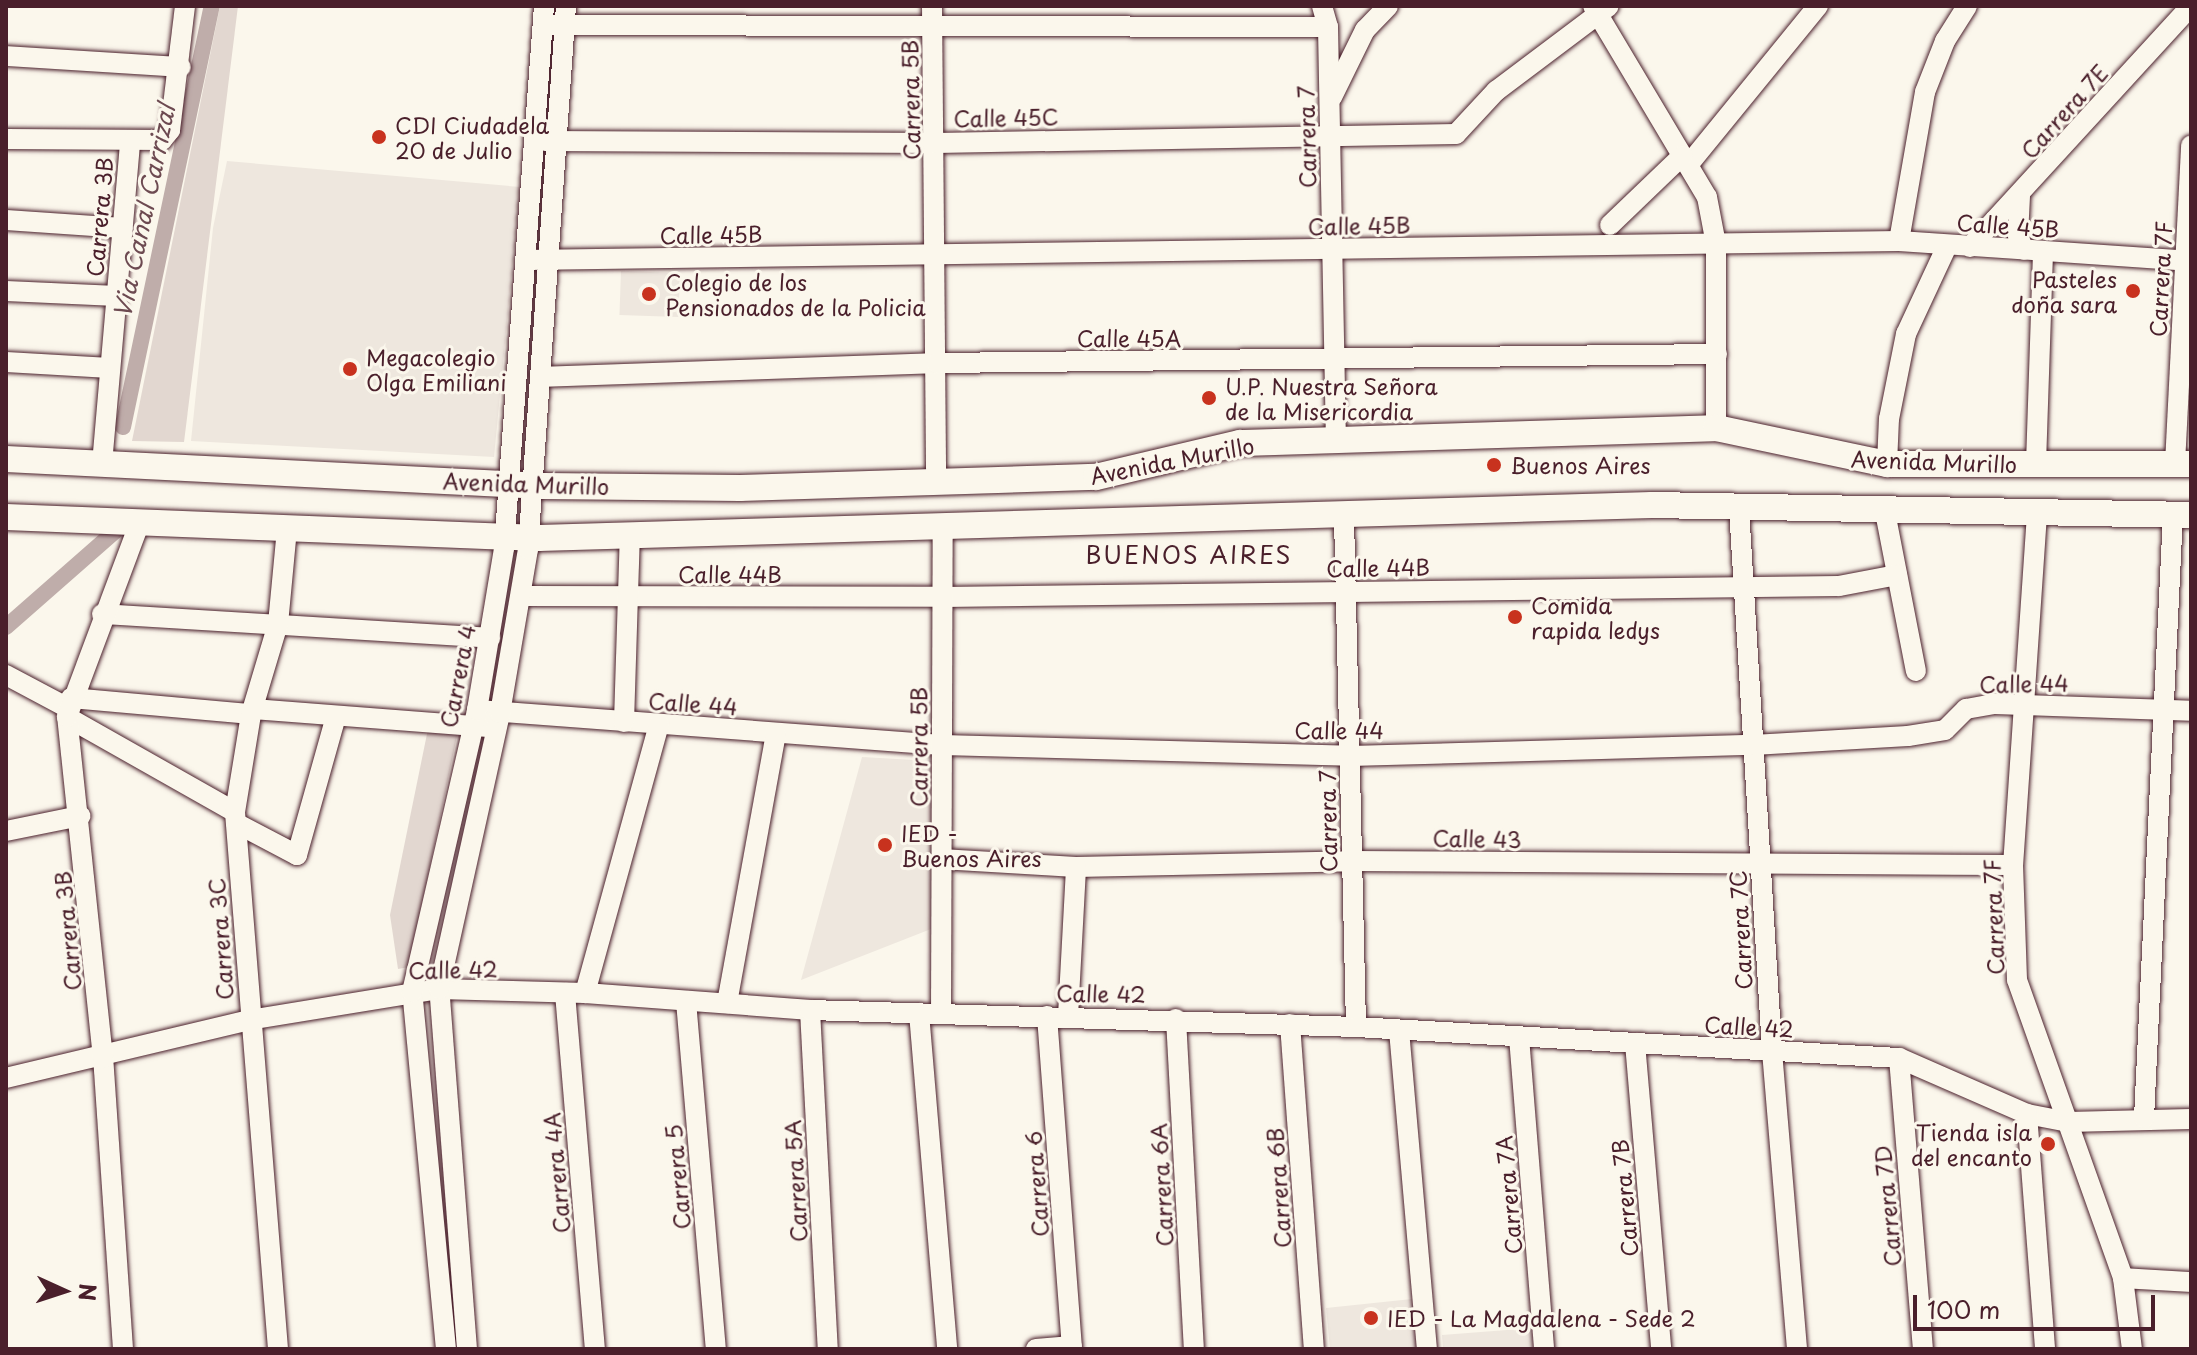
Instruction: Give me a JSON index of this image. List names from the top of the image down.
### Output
{
  "streets": {
    "main road": ["Avenida Murillo"],
    "street": [
      "Carrera 5B",
      "Carrera 7E",
      "Calle 45C",
      "Carrera 7",
      "Carrera 3B",
      "Calle 45B",
      "Carrera 7F",
      "Calle 45A",
      "Calle 44B",
      "Carrera 4",
      "Calle 44",
      "Calle 43",
      "Carrera 7C",
      "Carrera 3C",
      "Calle 42",
      "Carrera 4A",
      "Carrera 5",
      "Carrera 5A",
      "Carrera 6",
      "Carrera 6A",
      "Carrera 6B",
      "Carrera 7A",
      "Carrera 7B",
      "Carrera 7D"
    ]
  },
  "crossings": [
    ["Carrera 5B", "Calle 45C"],
    ["Carrera 5B", "Calle 45B"],
    ["Carrera 5B", "Calle 45A"],
    ["Carrera 5B", "Avenida Murillo"],
    ["Carrera 5B", "Calle 44B"],
    ["Carrera 5B", "Calle 44"],
    ["Carrera 5B", "Calle 43"],
    ["Carrera 5B", "Calle 42"],
    ["Carrera 7E", "Calle 45B"],
    ["Calle 45C", "Carrera 7"],
    ["Calle 45C", "Carrera 4"],
    ["Carrera 7", "Calle 45B"],
    ["Carrera 7", "Calle 45A"],
    ["Carrera 7", "Avenida Murillo"],
    ["Carrera 7", "Calle 44B"],
    ["Carrera 7", "Calle 44"],
    ["Carrera 7", "Calle 43"],
    ["Carrera 7", "Calle 42"],
    ["Carrera 3B", "Avenida Murillo"],
    ["Carrera 3B", "Calle 44"],
    ["Carrera 3B", "Calle 42"],
    ["Calle 45B", "Carrera 7F"],
    ["Calle 45B", "Carrera 4"],
    ["Carrera 7F", "Avenida Murillo"],
    ["Carrera 7F", "Calle 44"],
    ["Carrera 7F", "Calle 43"],
    ["Carrera 7F", "Calle 42"],
    ["Calle 45A", "Carrera 4"],
    ["Avenida Murillo", "Carrera 4"],
    ["Calle 44B", "Carrera 4"],
    ["Calle 44B", "Carrera 7C"],
    ["Carrera 4", "Calle 44"],
    ["Carrera 4", "Calle 42"],
    ["Calle 44", "Carrera 7C"],
    ["Calle 44", "Carrera 3C"],
    ["Calle 44", "Carrera 4A"],
    ["Calle 43", "Carrera 7C"],
    ["Carrera 7C", "Calle 42"],
    ["Carrera 3C", "Calle 42"],
    ["Calle 42", "Carrera 4A"],
    ["Calle 42", "Carrera 5"],
    ["Calle 42", "Carrera 5A"],
    ["Calle 42", "Carrera 6"],
    ["Calle 42", "Carrera 6A"],
    ["Calle 42", "Carrera 6B"],
    ["Calle 42", "Carrera 7A"],
    ["Calle 42", "Carrera 7B"],
    ["Calle 42", "Carrera 7D"]
  ],
  "districts": ["BUENOS AIRES"],
  "water": ["Via Canal Carrizal"],
  "places": [
    "CDI Ciudadela 20 de Julio",
    "Pasteles doña sara",
    "Colegio de los Pensionados de la Policia",
    "Megacolegio Olga Emiliani",
    "U.P. Nuestra Señora de la Misericordia",
    "Buenos Aires",
    "Comida rapida ledys",
    "IED - Buenos Aires",
    "Tienda isla del encanto",
    "IED - La Magdalena - Sede 2"
  ],
  "scale_bar": "100 m",
  "north": "right"
}
